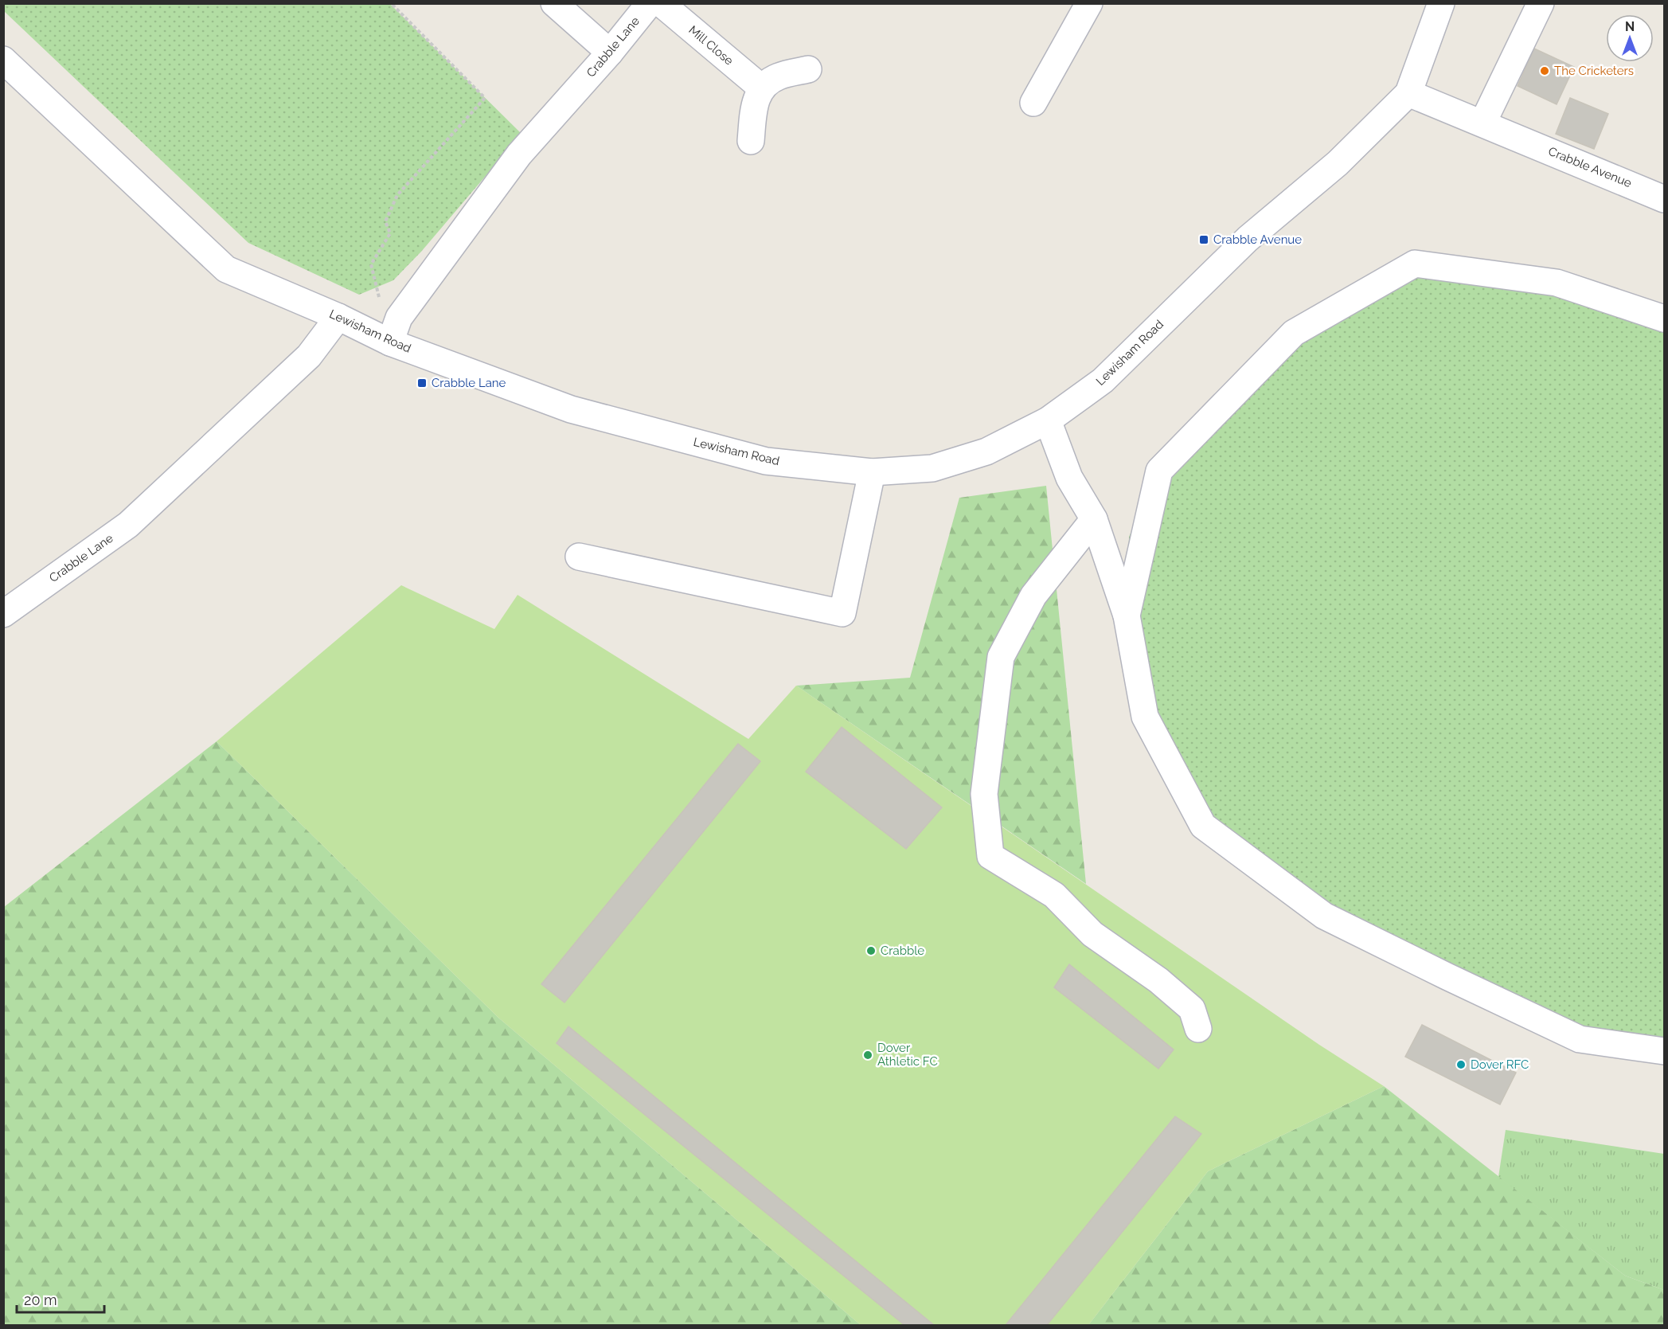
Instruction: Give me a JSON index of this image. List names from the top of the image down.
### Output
{
  "streets": {
    "street": [
      "Mill Close",
      "Crabble Lane",
      "Crabble Avenue",
      "Lewisham Road"
    ]
  },
  "crossings": [
    ["Crabble Lane", "Lewisham Road"],
    ["Crabble Avenue", "Lewisham Road"]
  ],
  "places": {
    "other": [
      "The Cricketers",
      "Crabble",
      "Dover Athletic FC",
      "Dover RFC"
    ],
    "transit": ["Crabble Avenue", "Crabble Lane"]
  },
  "scale_bar": "20 m",
  "north": "top"
}
